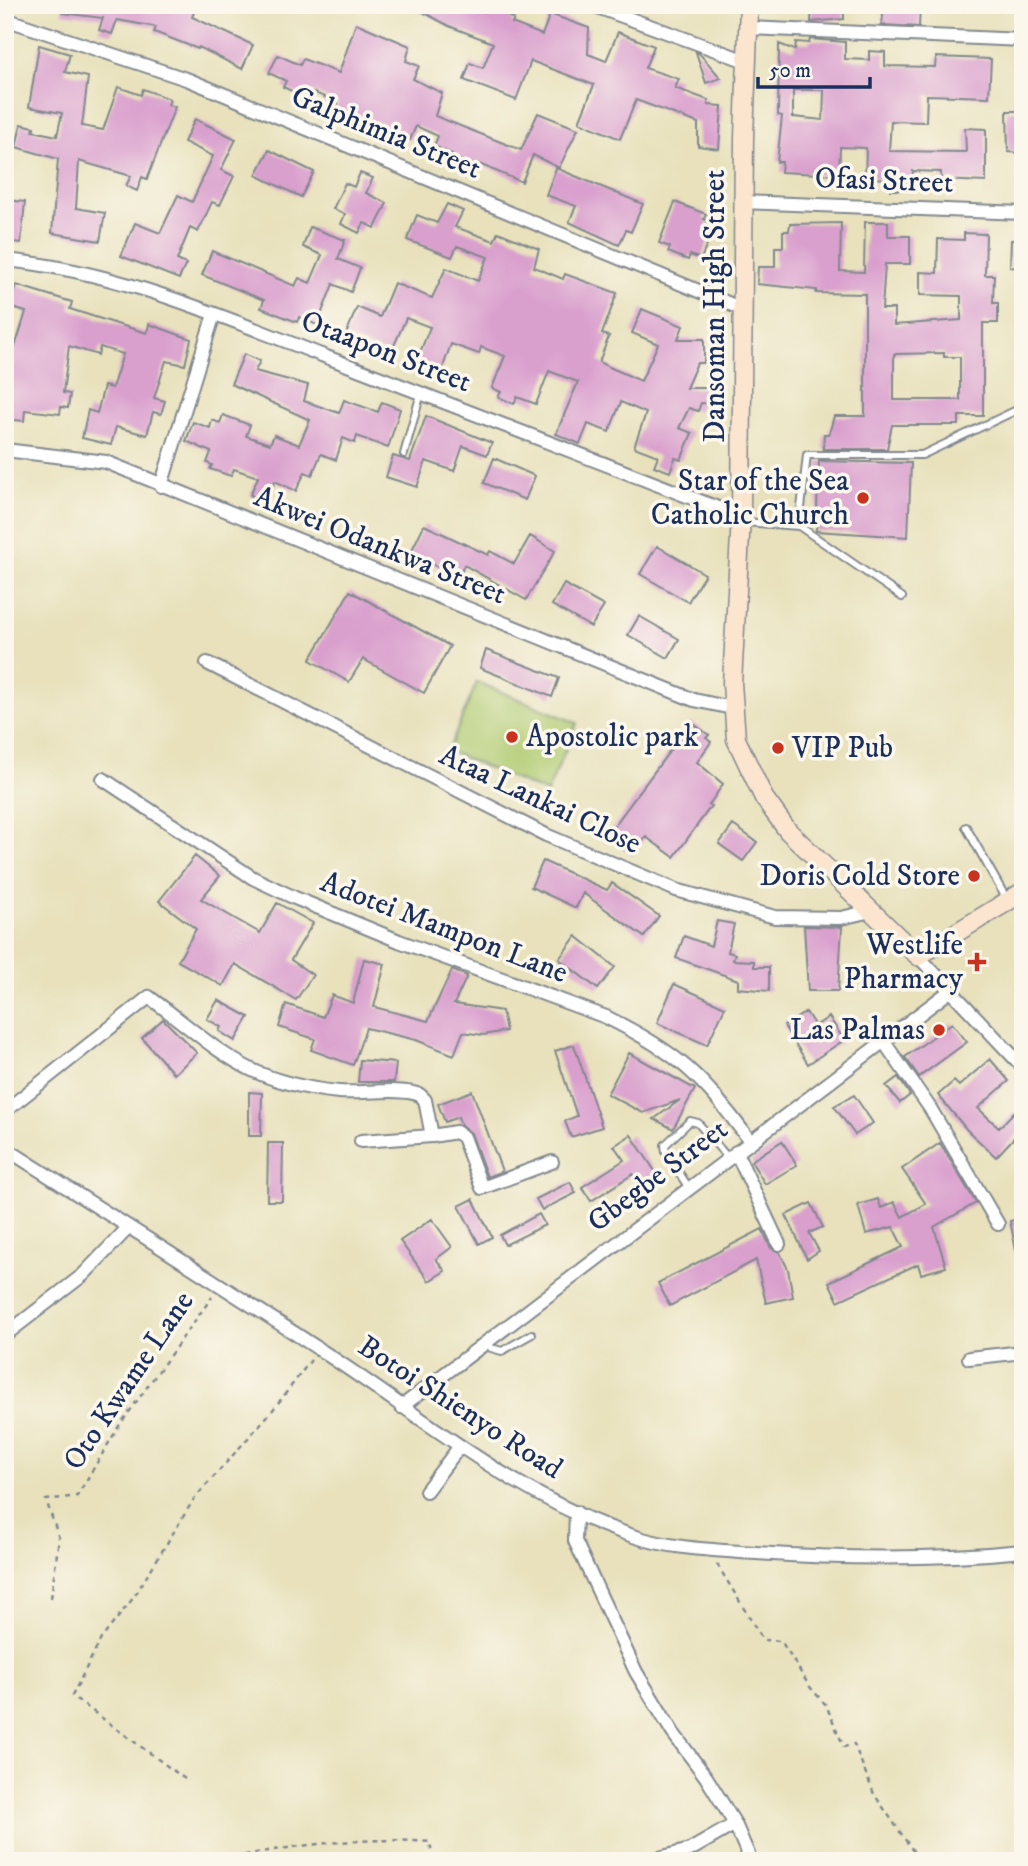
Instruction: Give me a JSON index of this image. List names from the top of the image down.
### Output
{
  "streets": {
    "street": [
      "Galphimia Street",
      "Ofasi Street",
      "Dansoman High Street",
      "Otaapon Street",
      "Akwei Odankwa Street",
      "Ataa Lankai Close",
      "Adotei Mampon Lane",
      "Gbegbe Street",
      "Botoi Shienyo Road"
    ],
    "path": ["Oto Kwame Lane"]
  },
  "crossings": [
    ["Galphimia Street", "Dansoman High Street"],
    ["Ofasi Street", "Dansoman High Street"],
    ["Dansoman High Street", "Otaapon Street"],
    ["Dansoman High Street", "Akwei Odankwa Street"],
    ["Dansoman High Street", "Ataa Lankai Close"],
    ["Adotei Mampon Lane", "Gbegbe Street"],
    ["Gbegbe Street", "Botoi Shienyo Road"],
    ["Oto Kwame Lane", "Botoi Shienyo Road"]
  ],
  "places": {
    "other": [
      "Star of the Sea Catholic Church",
      "Apostolic park",
      "VIP Pub",
      "Doris Cold Store",
      "Las Palmas"
    ],
    "health": ["Westlife Pharmacy"]
  },
  "scale_bar": "50 m"
}
